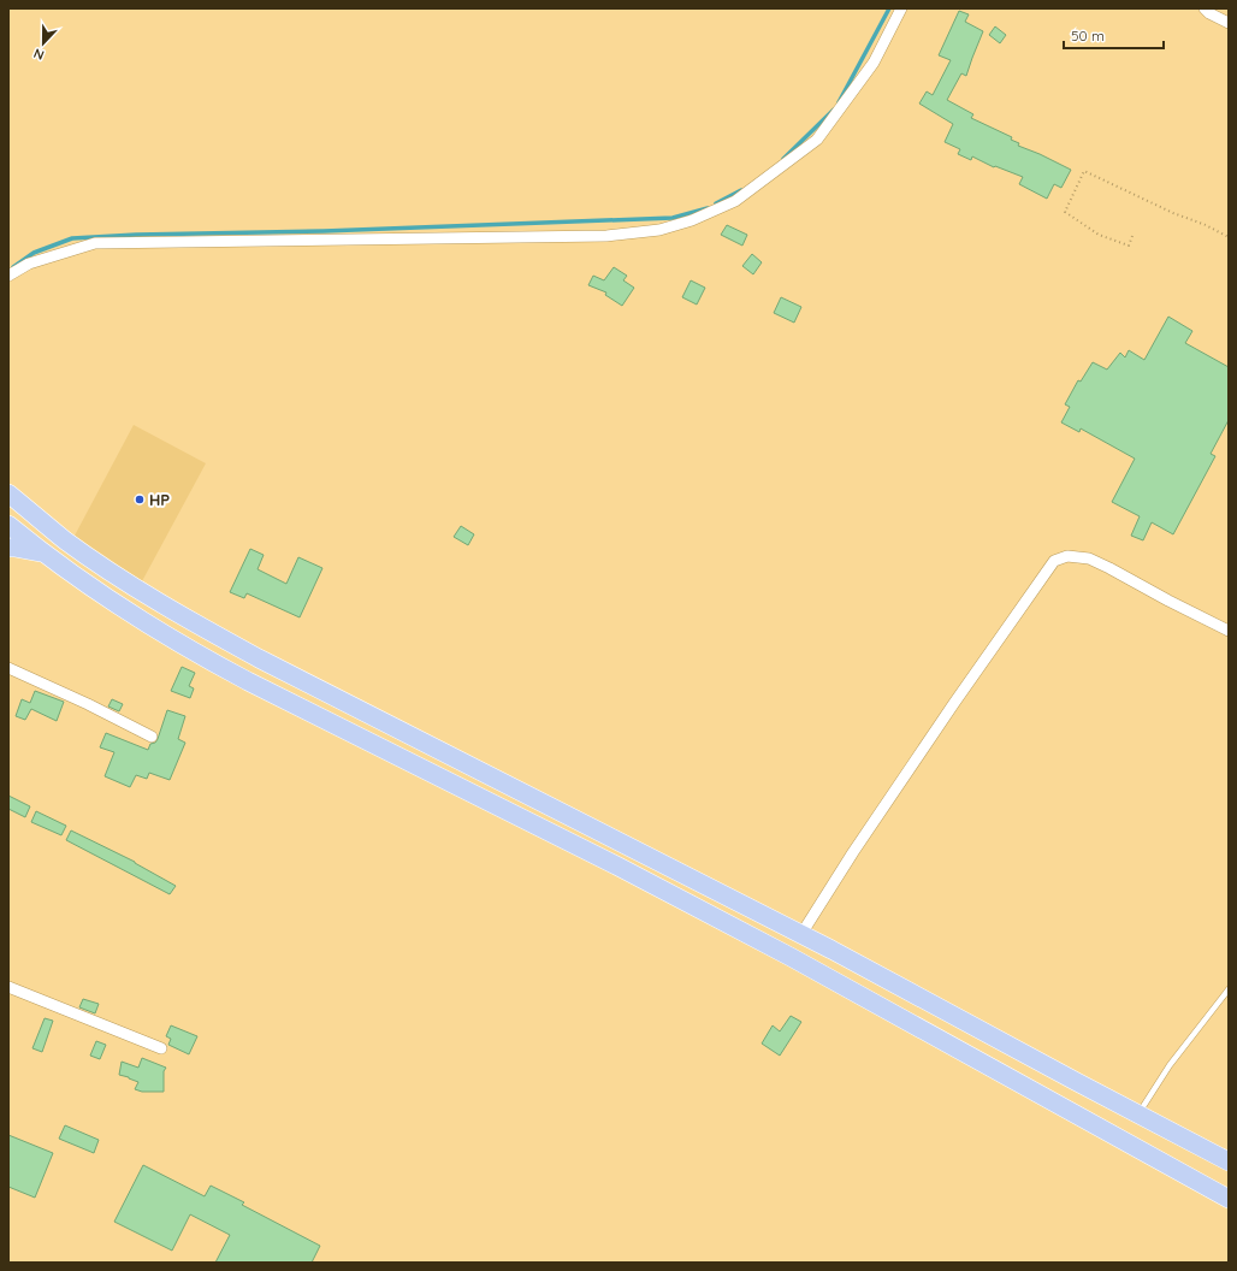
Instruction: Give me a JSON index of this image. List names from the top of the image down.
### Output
{
  "places": ["HP"],
  "scale_bar": "50 m",
  "north": "bottom"
}
